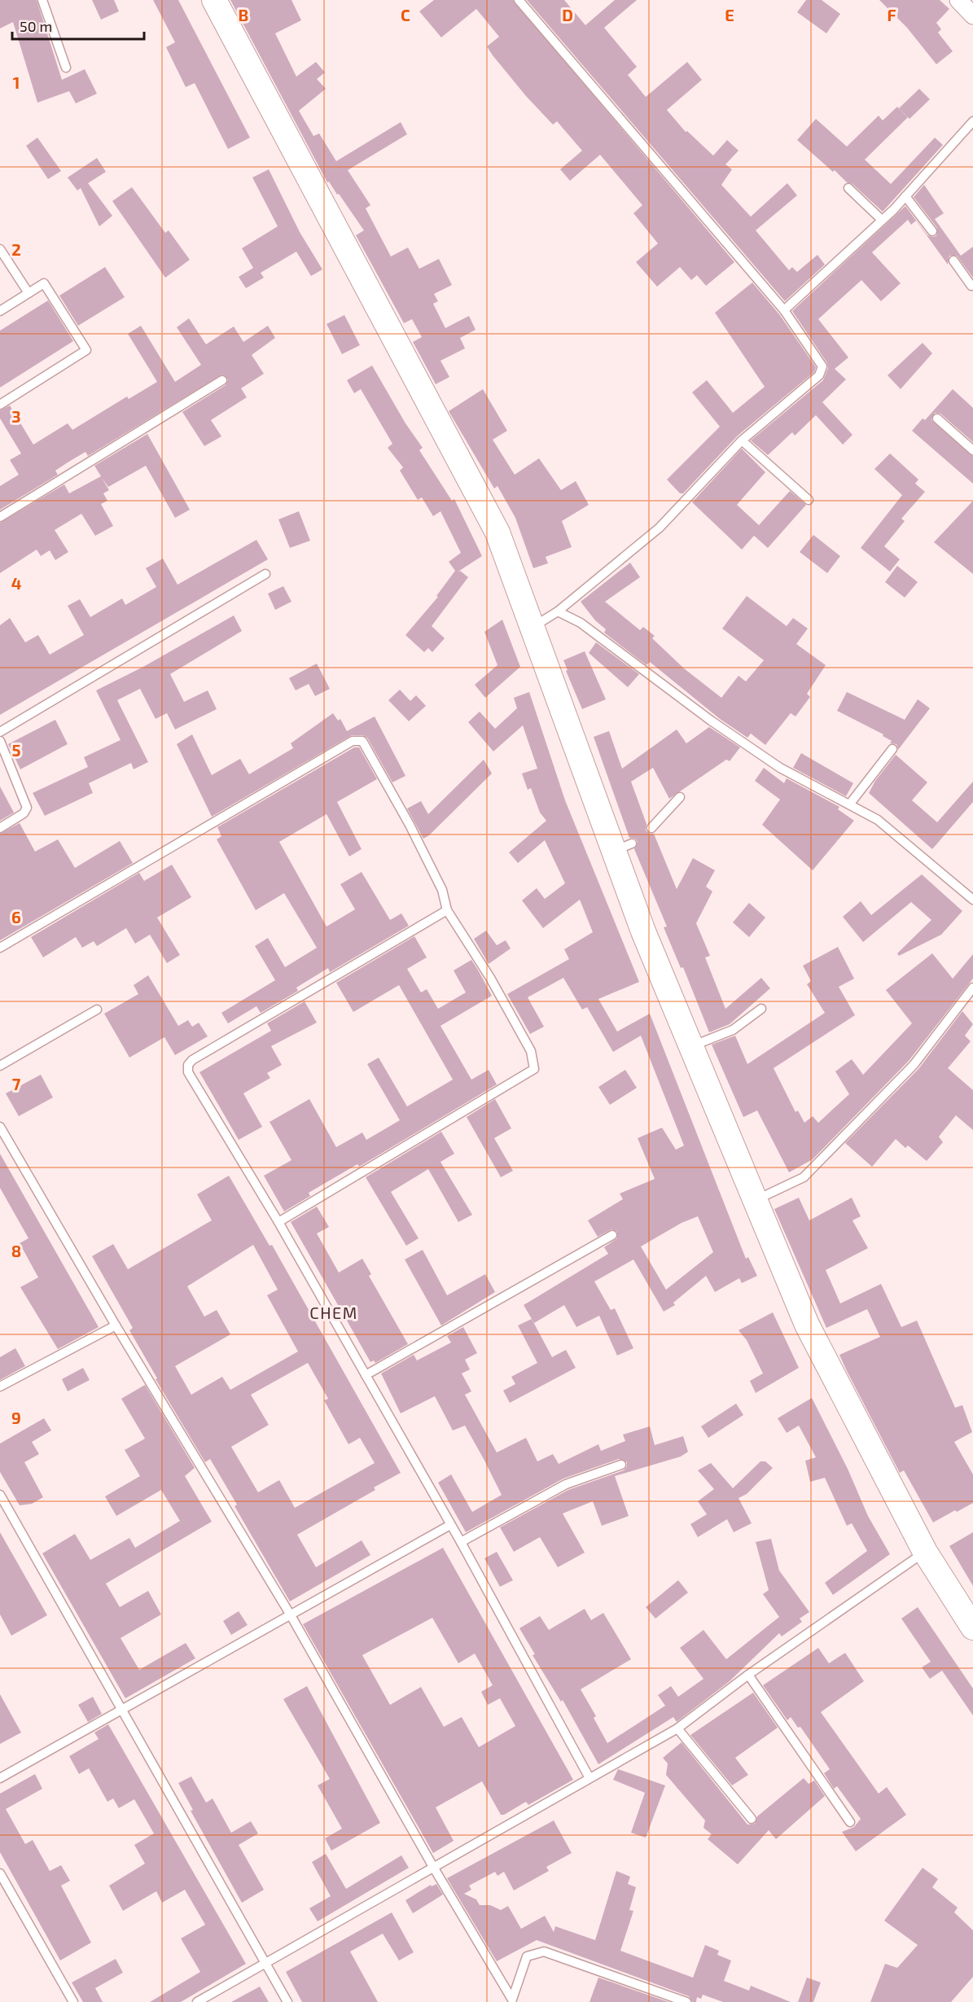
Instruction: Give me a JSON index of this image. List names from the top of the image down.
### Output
{
  "districts": ["CHEM"],
  "scale_bar": "50 m",
  "grid": {
    "columns": [
      "B",
      "C",
      "D",
      "E",
      "F"
    ],
    "rows": [
      "1",
      "2",
      "3",
      "4",
      "5",
      "6",
      "7",
      "8",
      "9"
    ]
  }
}
